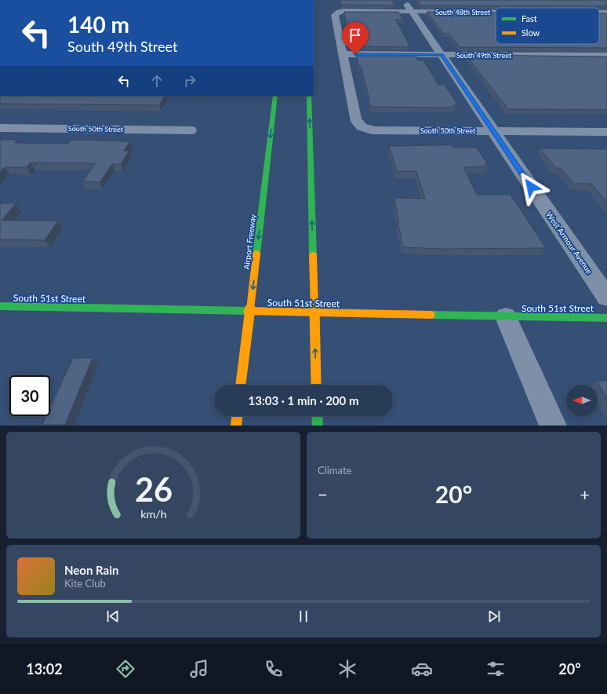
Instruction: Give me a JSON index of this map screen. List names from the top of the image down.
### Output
{
  "streets": {
    "main road": ["Airport Freeway", "South 51st Street"],
    "street": [
      "South 48th Street",
      "South 49th Street",
      "South 50th Street",
      "West Armour Avenue"
    ]
  },
  "crossings": [
    ["South 48th Street", "South 49th Street"],
    ["South 48th Street", "South 50th Street"],
    ["South 48th Street", "West Armour Avenue"],
    ["South 49th Street", "South 50th Street"],
    ["South 49th Street", "West Armour Avenue"],
    ["South 50th Street", "West Armour Avenue"]
  ],
  "legend": ["Fast", "Slow"],
  "north": "left",
  "page": {
    "turn": ["140 m", "South 49th Street"],
    "limit": "30",
    "trip": "13:03 · 1 min · 200 m",
    "tile": "Climate",
    "heat": ["−", "20°", "+"],
    "song": ["Neon Rain", "Kite Club"],
    "tabs": ["13:02", "20°"],
    "gauge": ["26", "km/h"]
  }
}
